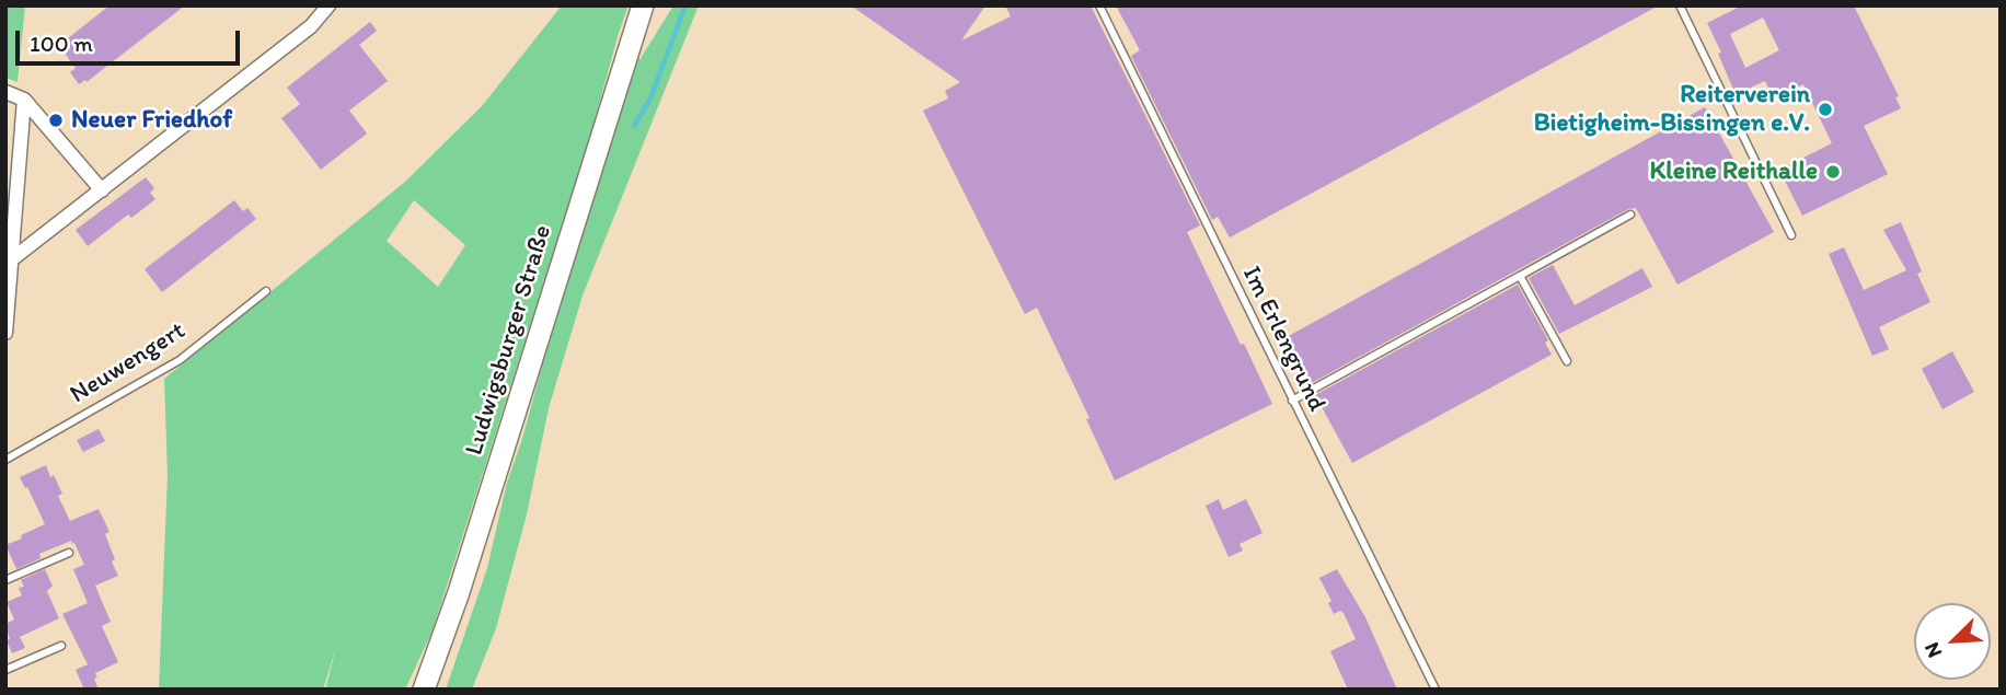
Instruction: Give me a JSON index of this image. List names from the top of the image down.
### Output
{
  "streets": {
    "main road": ["Ludwigsburger Straße"],
    "lane": ["Im Erlengrund", "Neuwengert"]
  },
  "places": ["Reiterverein Bietigheim-Bissingen e.V.", "Neuer Friedhof", "Kleine Reithalle"],
  "scale_bar": "100 m",
  "north": "bottom left"
}
